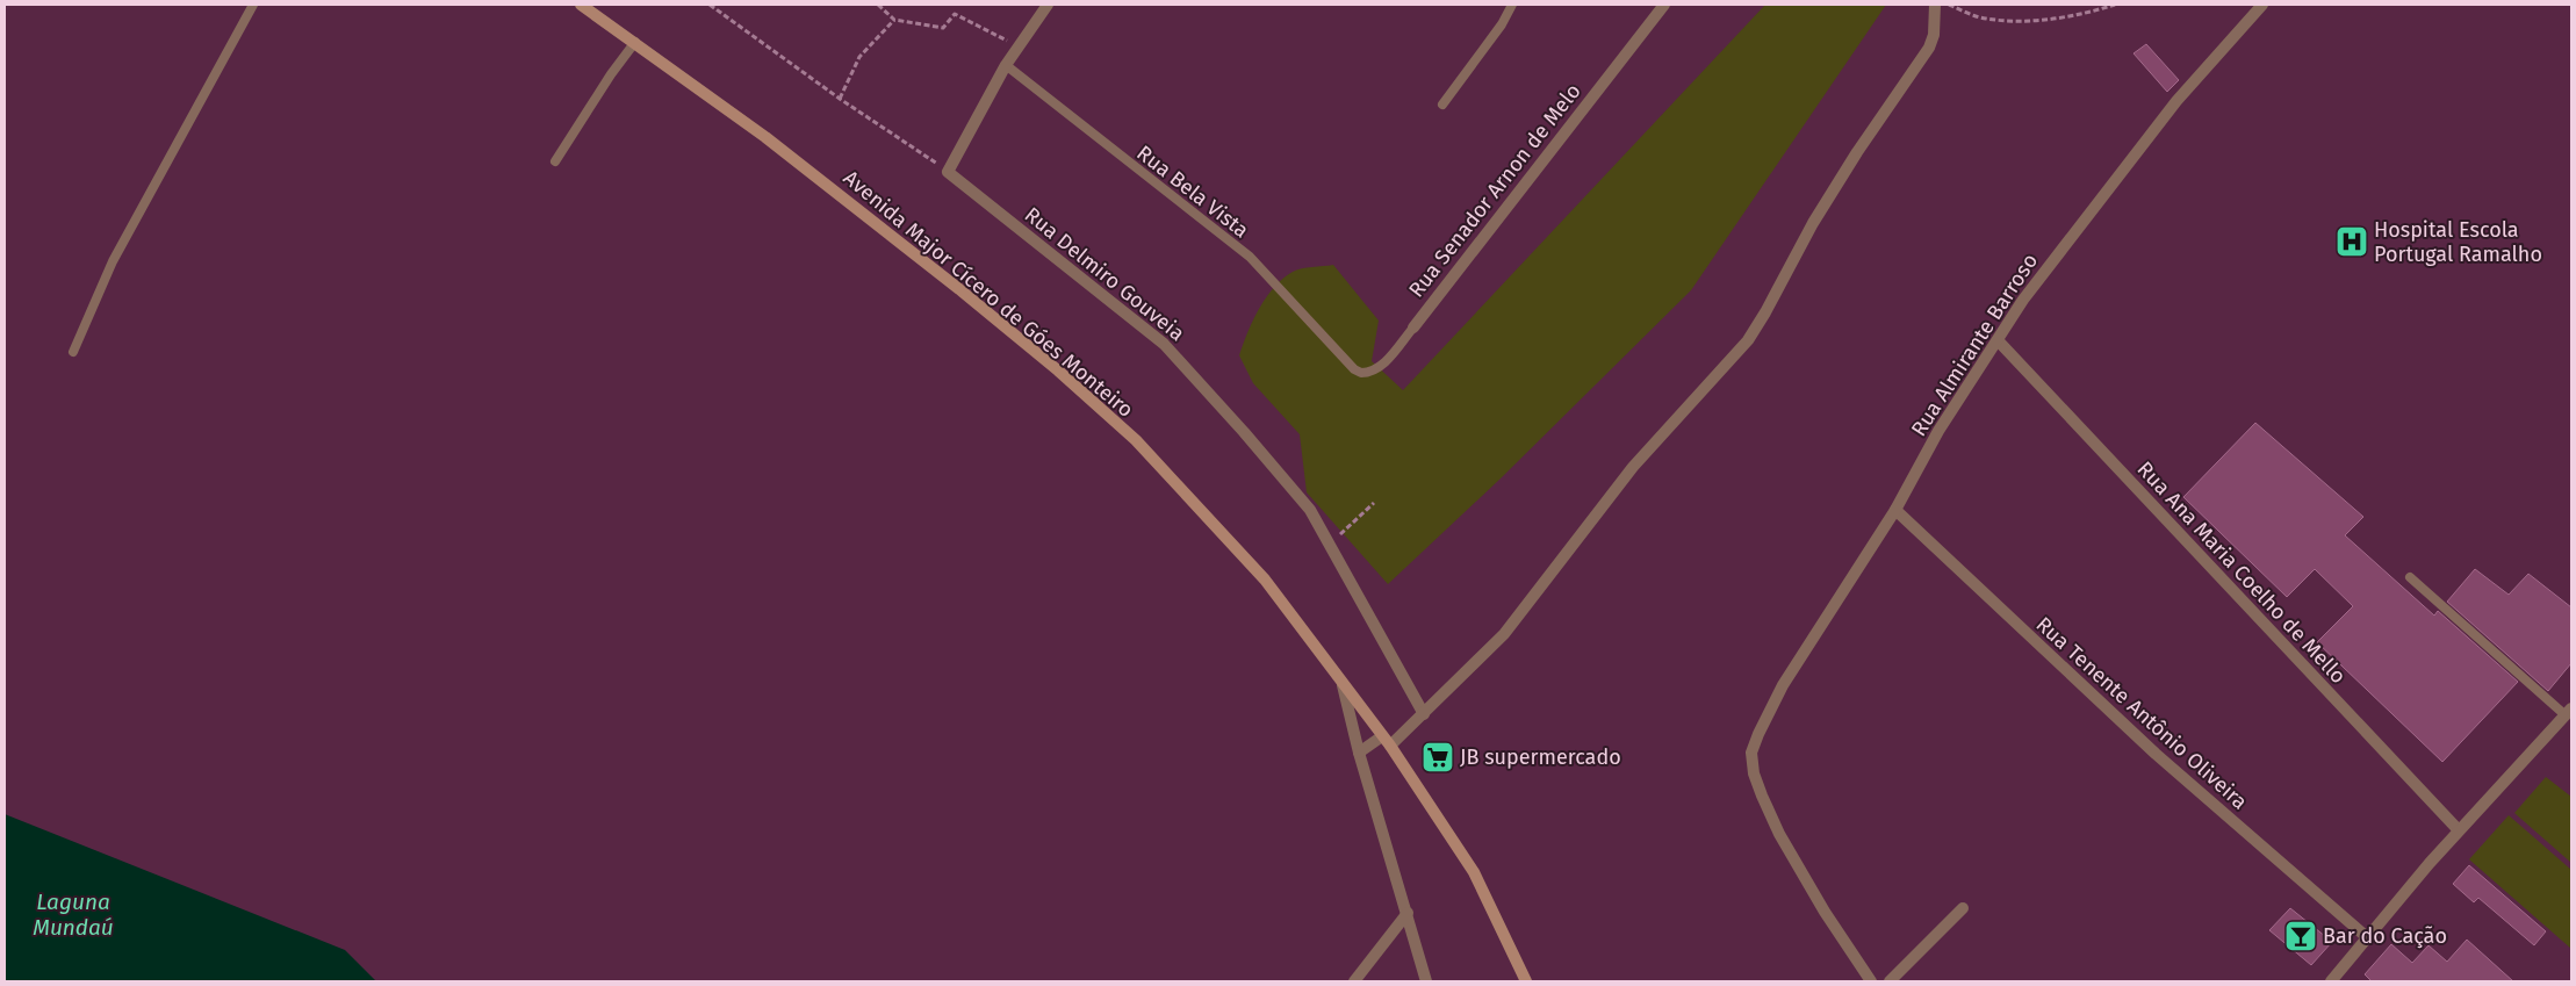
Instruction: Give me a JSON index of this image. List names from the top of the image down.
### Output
{
  "streets": {
    "street": [
      "Rua Senador Arnon de Melo",
      "Rua Delmiro Gouveia",
      "Avenida Major Cícero de Góes Monteiro",
      "Rua Almirante Barroso",
      "Rua Ana Maria Coelho de Mello",
      "Rua Tenente Antônio Oliveira"
    ],
    "lane": ["Rua Bela Vista"]
  },
  "crossings": [
    ["Rua Senador Arnon de Melo", "Rua Bela Vista"],
    ["Rua Almirante Barroso", "Rua Ana Maria Coelho de Mello"],
    ["Rua Almirante Barroso", "Rua Tenente Antônio Oliveira"]
  ],
  "water": ["Laguna Mundaú"],
  "places": {
    "hospital": ["Hospital Escola Portugal Ramalho"],
    "supermarket": ["JB supermercado"],
    "bar": ["Bar do Cação"]
  }
}
